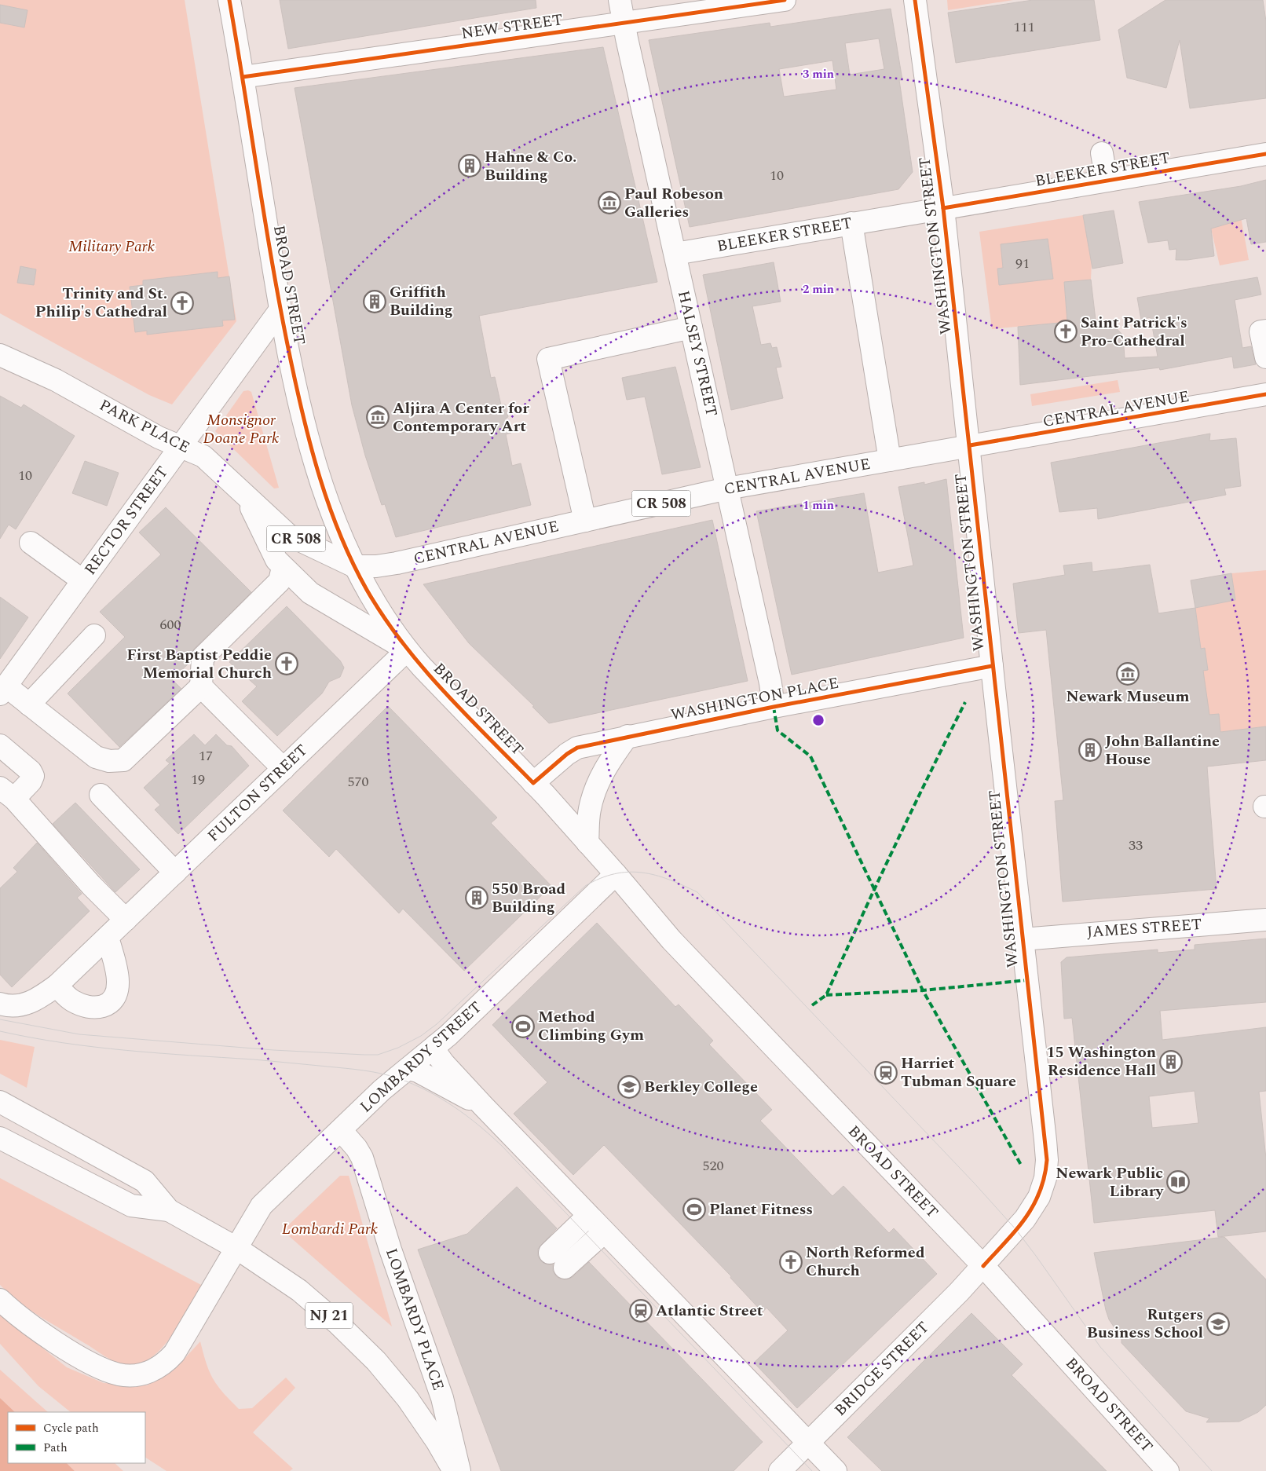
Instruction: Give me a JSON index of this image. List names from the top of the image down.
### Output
{
  "streets": {
    "main road": [
      "NEW STREET",
      "BLEEKER STREET",
      "WASHINGTON STREET",
      "BROAD STREET",
      "HALSEY STREET",
      "CENTRAL AVENUE",
      "PARK PLACE",
      "CR 508",
      "RECTOR STREET",
      "WASHINGTON PLACE",
      "FULTON STREET",
      "JAMES STREET",
      "LOMBARDY STREET",
      "NJ 21",
      "LOMBARDY PLACE",
      "BRIDGE STREET"
    ]
  },
  "crossings": [
    ["NEW STREET", "BROAD STREET"],
    ["NEW STREET", "HALSEY STREET"],
    ["BLEEKER STREET", "WASHINGTON STREET"],
    ["BLEEKER STREET", "HALSEY STREET"],
    ["WASHINGTON STREET", "BROAD STREET"],
    ["WASHINGTON STREET", "CENTRAL AVENUE"],
    ["WASHINGTON STREET", "WASHINGTON PLACE"],
    ["WASHINGTON STREET", "JAMES STREET"],
    ["WASHINGTON STREET", "BRIDGE STREET"],
    ["BROAD STREET", "CENTRAL AVENUE"],
    ["BROAD STREET", "PARK PLACE"],
    ["BROAD STREET", "RECTOR STREET"],
    ["BROAD STREET", "WASHINGTON PLACE"],
    ["BROAD STREET", "FULTON STREET"],
    ["BROAD STREET", "LOMBARDY STREET"],
    ["BROAD STREET", "BRIDGE STREET"],
    ["HALSEY STREET", "CENTRAL AVENUE"],
    ["HALSEY STREET", "WASHINGTON PLACE"],
    ["CENTRAL AVENUE", "PARK PLACE"],
    ["PARK PLACE", "RECTOR STREET"],
    ["LOMBARDY STREET", "NJ 21"],
    ["LOMBARDY STREET", "LOMBARDY PLACE"]
  ],
  "parks": ["Military Park", "Monsignor Doane Park", "Lombardi Park"],
  "places": {
    "building": [
      "Hahne & Co. Building",
      "Griffith Building",
      "John Ballantine House",
      "550 Broad Building",
      "15 Washington Residence Hall"
    ],
    "museum": ["Paul Robeson Galleries", "Aljira A Center for Contemporary Art", "Newark Museum"],
    "church": [
      "Trinity and St. Philip's Cathedral",
      "Saint Patrick's Pro-Cathedral",
      "First Baptist Peddie Memorial Church",
      "North Reformed Church"
    ],
    "sports": ["Method Climbing Gym", "Planet Fitness"],
    "station": ["Harriet Tubman Square", "Atlantic Street"],
    "school or university": ["Berkley College", "Rutgers Business School"],
    "library": ["Newark Public Library"]
  },
  "house_numbers": [
    "111",
    "10",
    "91",
    "10",
    "600",
    "17",
    "19",
    "570",
    "33",
    "520"
  ],
  "legend": ["Cycle path", "Path"],
  "rings": ["3 min", "2 min", "1 min"]
}
